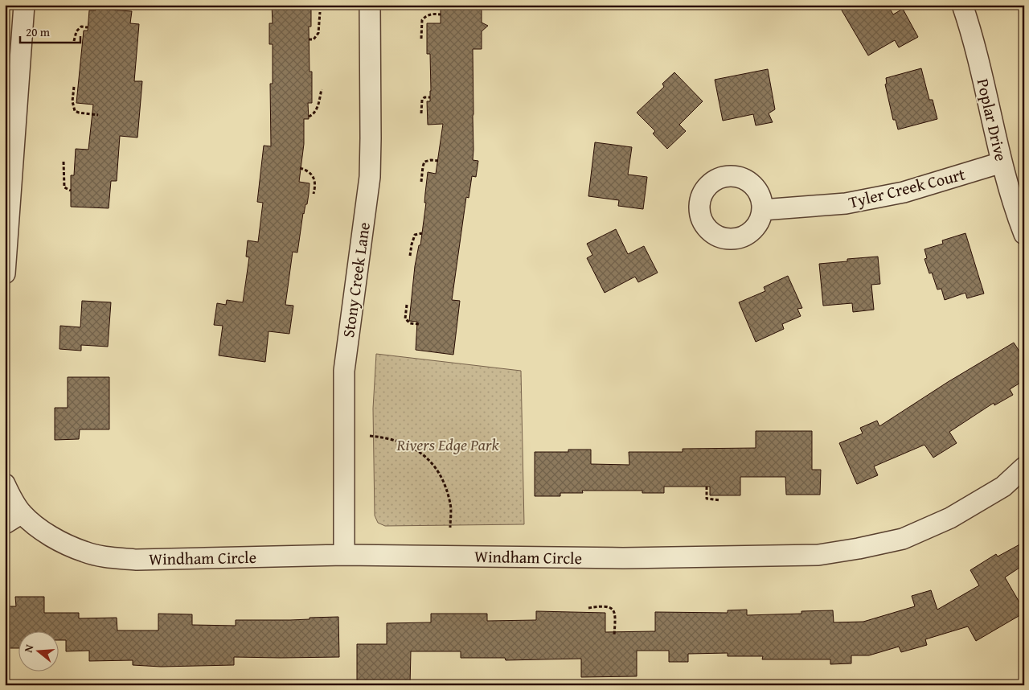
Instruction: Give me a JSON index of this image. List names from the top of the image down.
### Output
{
  "streets": {
    "street": [
      "Poplar Drive",
      "Tyler Creek Court",
      "Stony Creek Lane",
      "Windham Circle"
    ]
  },
  "crossings": [
    ["Poplar Drive", "Tyler Creek Court"],
    ["Stony Creek Lane", "Windham Circle"]
  ],
  "parks": ["Rivers Edge Park"],
  "scale_bar": "20 m",
  "north": "left"
}
